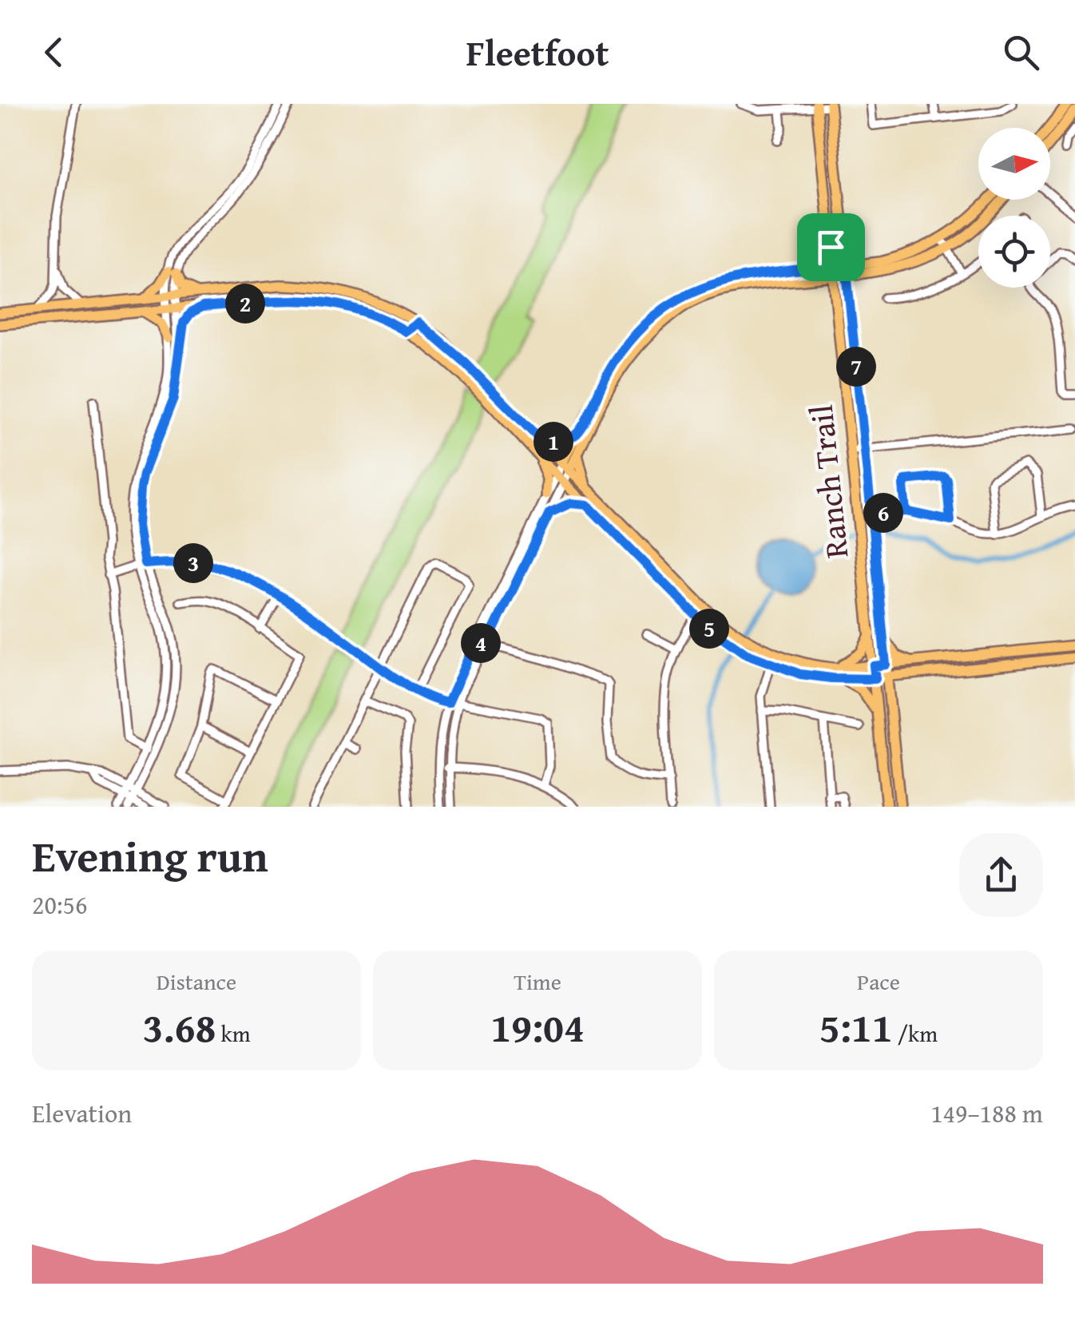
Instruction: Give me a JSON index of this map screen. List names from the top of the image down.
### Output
{
  "streets": {
    "main road": ["Ranch Trail"]
  },
  "north": "right",
  "page": {
    "header": "Fleetfoot",
    "pins": [
      "2",
      "7",
      "1",
      "6",
      "3",
      "5",
      "4"
    ],
    "heading": ["Evening run", "20:56"],
    "stats": [
      ["Distance", "3.68 km"],
      ["Time", "19:04"],
      ["Pace", "5:11 /km"]
    ],
    "chart": ["Elevation", "149–188 m"]
  }
}
